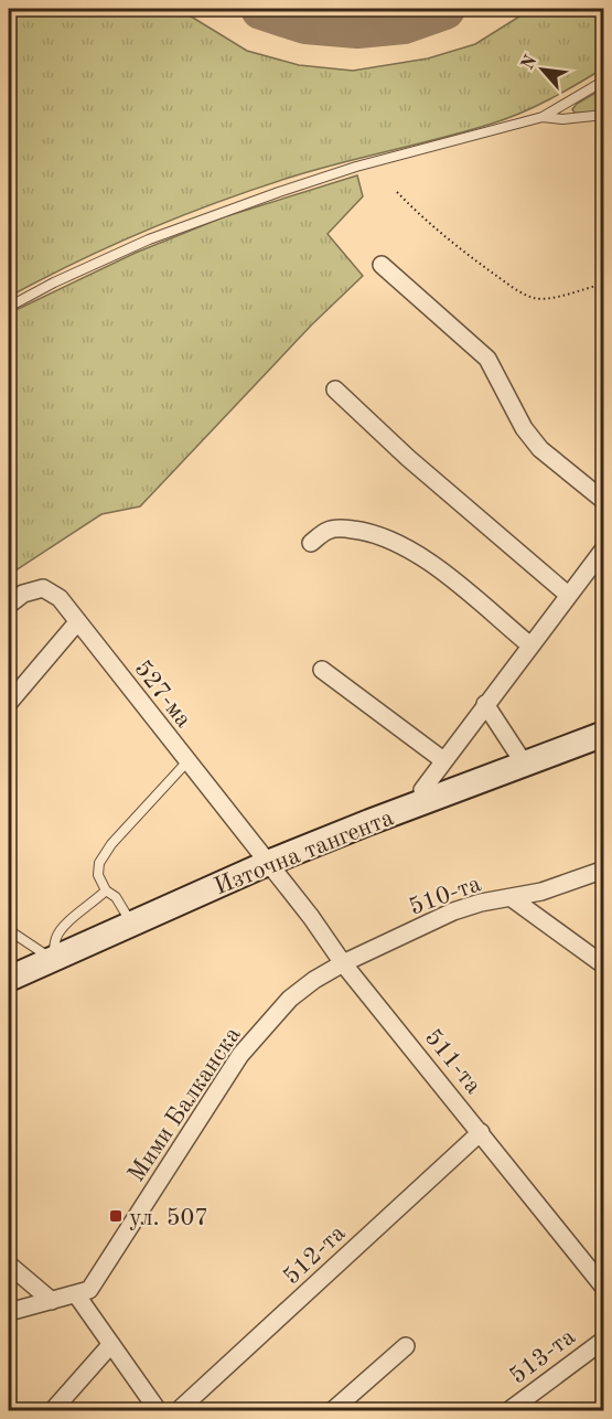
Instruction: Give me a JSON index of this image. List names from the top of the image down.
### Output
{
  "streets": {
    "street": [
      "527-ма",
      "Източна тангента",
      "510-та",
      "511-та",
      "Мими Балканска",
      "512-та",
      "513-та"
    ]
  },
  "crossings": [
    ["527-ма", "Източна тангента"],
    ["527-ма", "511-та"],
    ["Източна тангента", "511-та"],
    ["510-та", "511-та"],
    ["510-та", "Мими Балканска"],
    ["511-та", "Мими Балканска"],
    ["511-та", "512-та"]
  ],
  "places": {
    "transit": ["ул. 507"]
  },
  "north": "top left"
}
